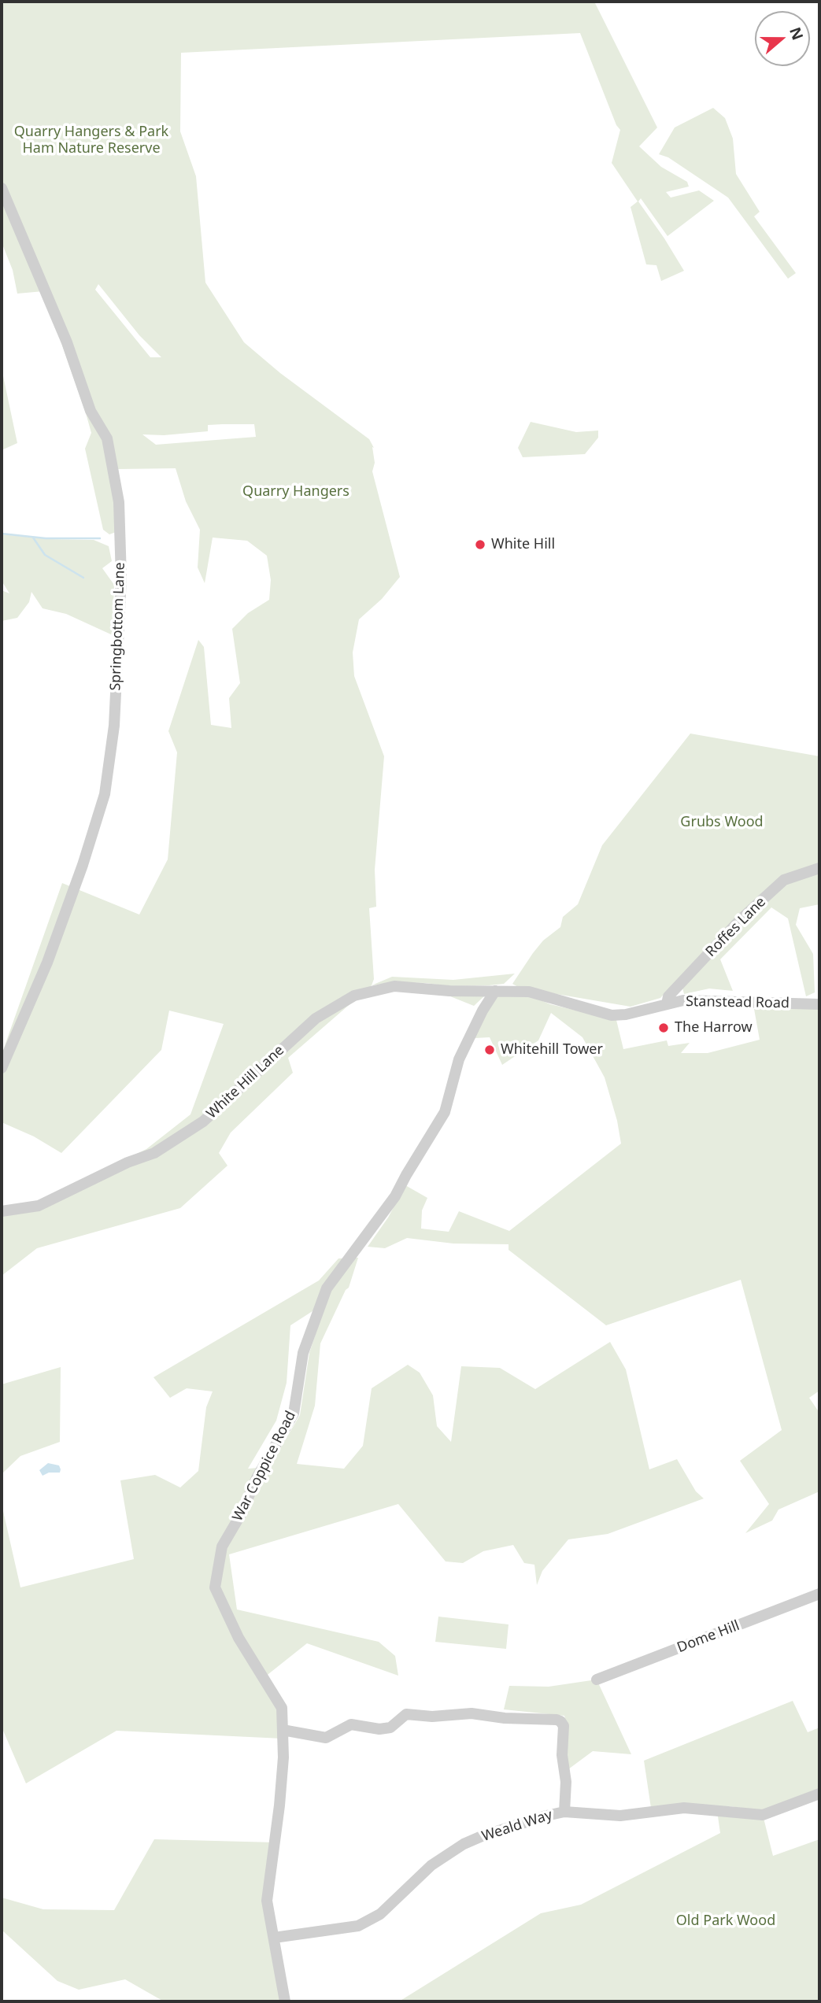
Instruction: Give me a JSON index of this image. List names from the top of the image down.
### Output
{
  "streets": {
    "street": [
      "Springbottom Lane",
      "Roffes Lane",
      "Stanstead Road",
      "White Hill Lane",
      "War Coppice Road",
      "Dome Hill",
      "Weald Way"
    ]
  },
  "crossings": [
    ["Roffes Lane", "Stanstead Road"],
    ["Stanstead Road", "White Hill Lane"],
    ["Stanstead Road", "War Coppice Road"],
    ["White Hill Lane", "War Coppice Road"],
    ["War Coppice Road", "Weald Way"]
  ],
  "parks": [
    "Quarry Hangers & Park Ham Nature Reserve",
    "Quarry Hangers",
    "Grubs Wood",
    "Old Park Wood"
  ],
  "places": ["White Hill", "The Harrow", "Whitehill Tower"],
  "north": "right"
}
